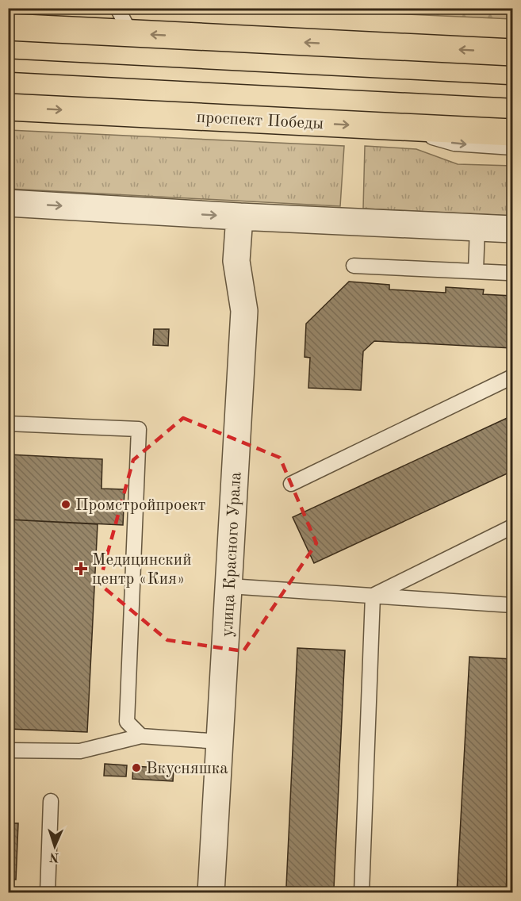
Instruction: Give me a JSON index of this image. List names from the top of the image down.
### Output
{
  "streets": {
    "main road": ["проспект Победы"],
    "street": ["улица Красного Урала"]
  },
  "places": {
    "other": ["Промстройпроект", "Вкусняшка"],
    "health": ["Медицинский центр «Кия»"]
  },
  "north": "bottom"
}
